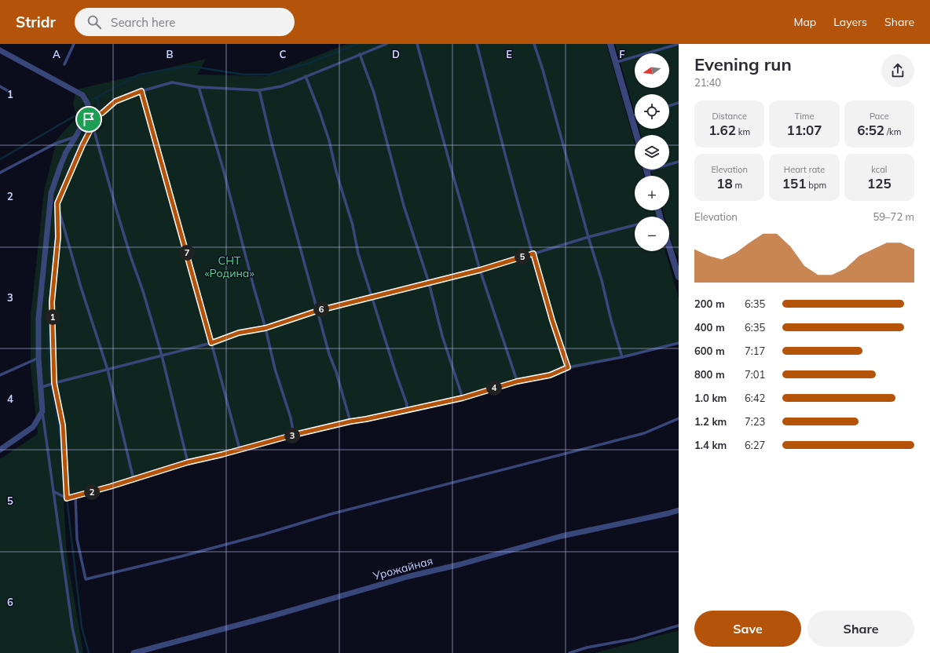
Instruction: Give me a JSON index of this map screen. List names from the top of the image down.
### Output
{
  "streets": {
    "street": ["Урожайная"]
  },
  "parks": ["СНТ «Родина»"],
  "north": "left",
  "page": {
    "header": "Stridr",
    "search": "Search here",
    "nav": ["Map", "Layers", "Share"],
    "heading": ["Evening run", "21:40"],
    "map_buttons": ["+", "−"],
    "stats": [
      ["Distance", "1.62 km"],
      ["Time", "11:07"],
      ["Pace", "6:52 /km"],
      ["Elevation", "18 m"],
      ["Heart rate", "151 bpm"],
      ["kcal", "125"]
    ],
    "chart": ["Elevation", "59–72 m"],
    "pins": [
      "7",
      "5",
      "6",
      "1",
      "4",
      "3",
      "2"
    ],
    "list": [
      {
        "name": "200 m",
        "note": "6:35"
      },
      {
        "name": "400 m",
        "note": "6:35"
      },
      {
        "name": "600 m",
        "note": "7:17"
      },
      {
        "name": "800 m",
        "note": "7:01"
      },
      {
        "name": "1.0 km",
        "note": "6:42"
      },
      {
        "name": "1.2 km",
        "note": "7:23"
      },
      {
        "name": "1.4 km",
        "note": "6:27"
      }
    ],
    "buttons": ["Save", "Share"]
  },
  "grid": {
    "columns": [
      "A",
      "B",
      "C",
      "D",
      "E",
      "F"
    ],
    "rows": [
      "1",
      "2",
      "3",
      "4",
      "5",
      "6"
    ]
  }
}
